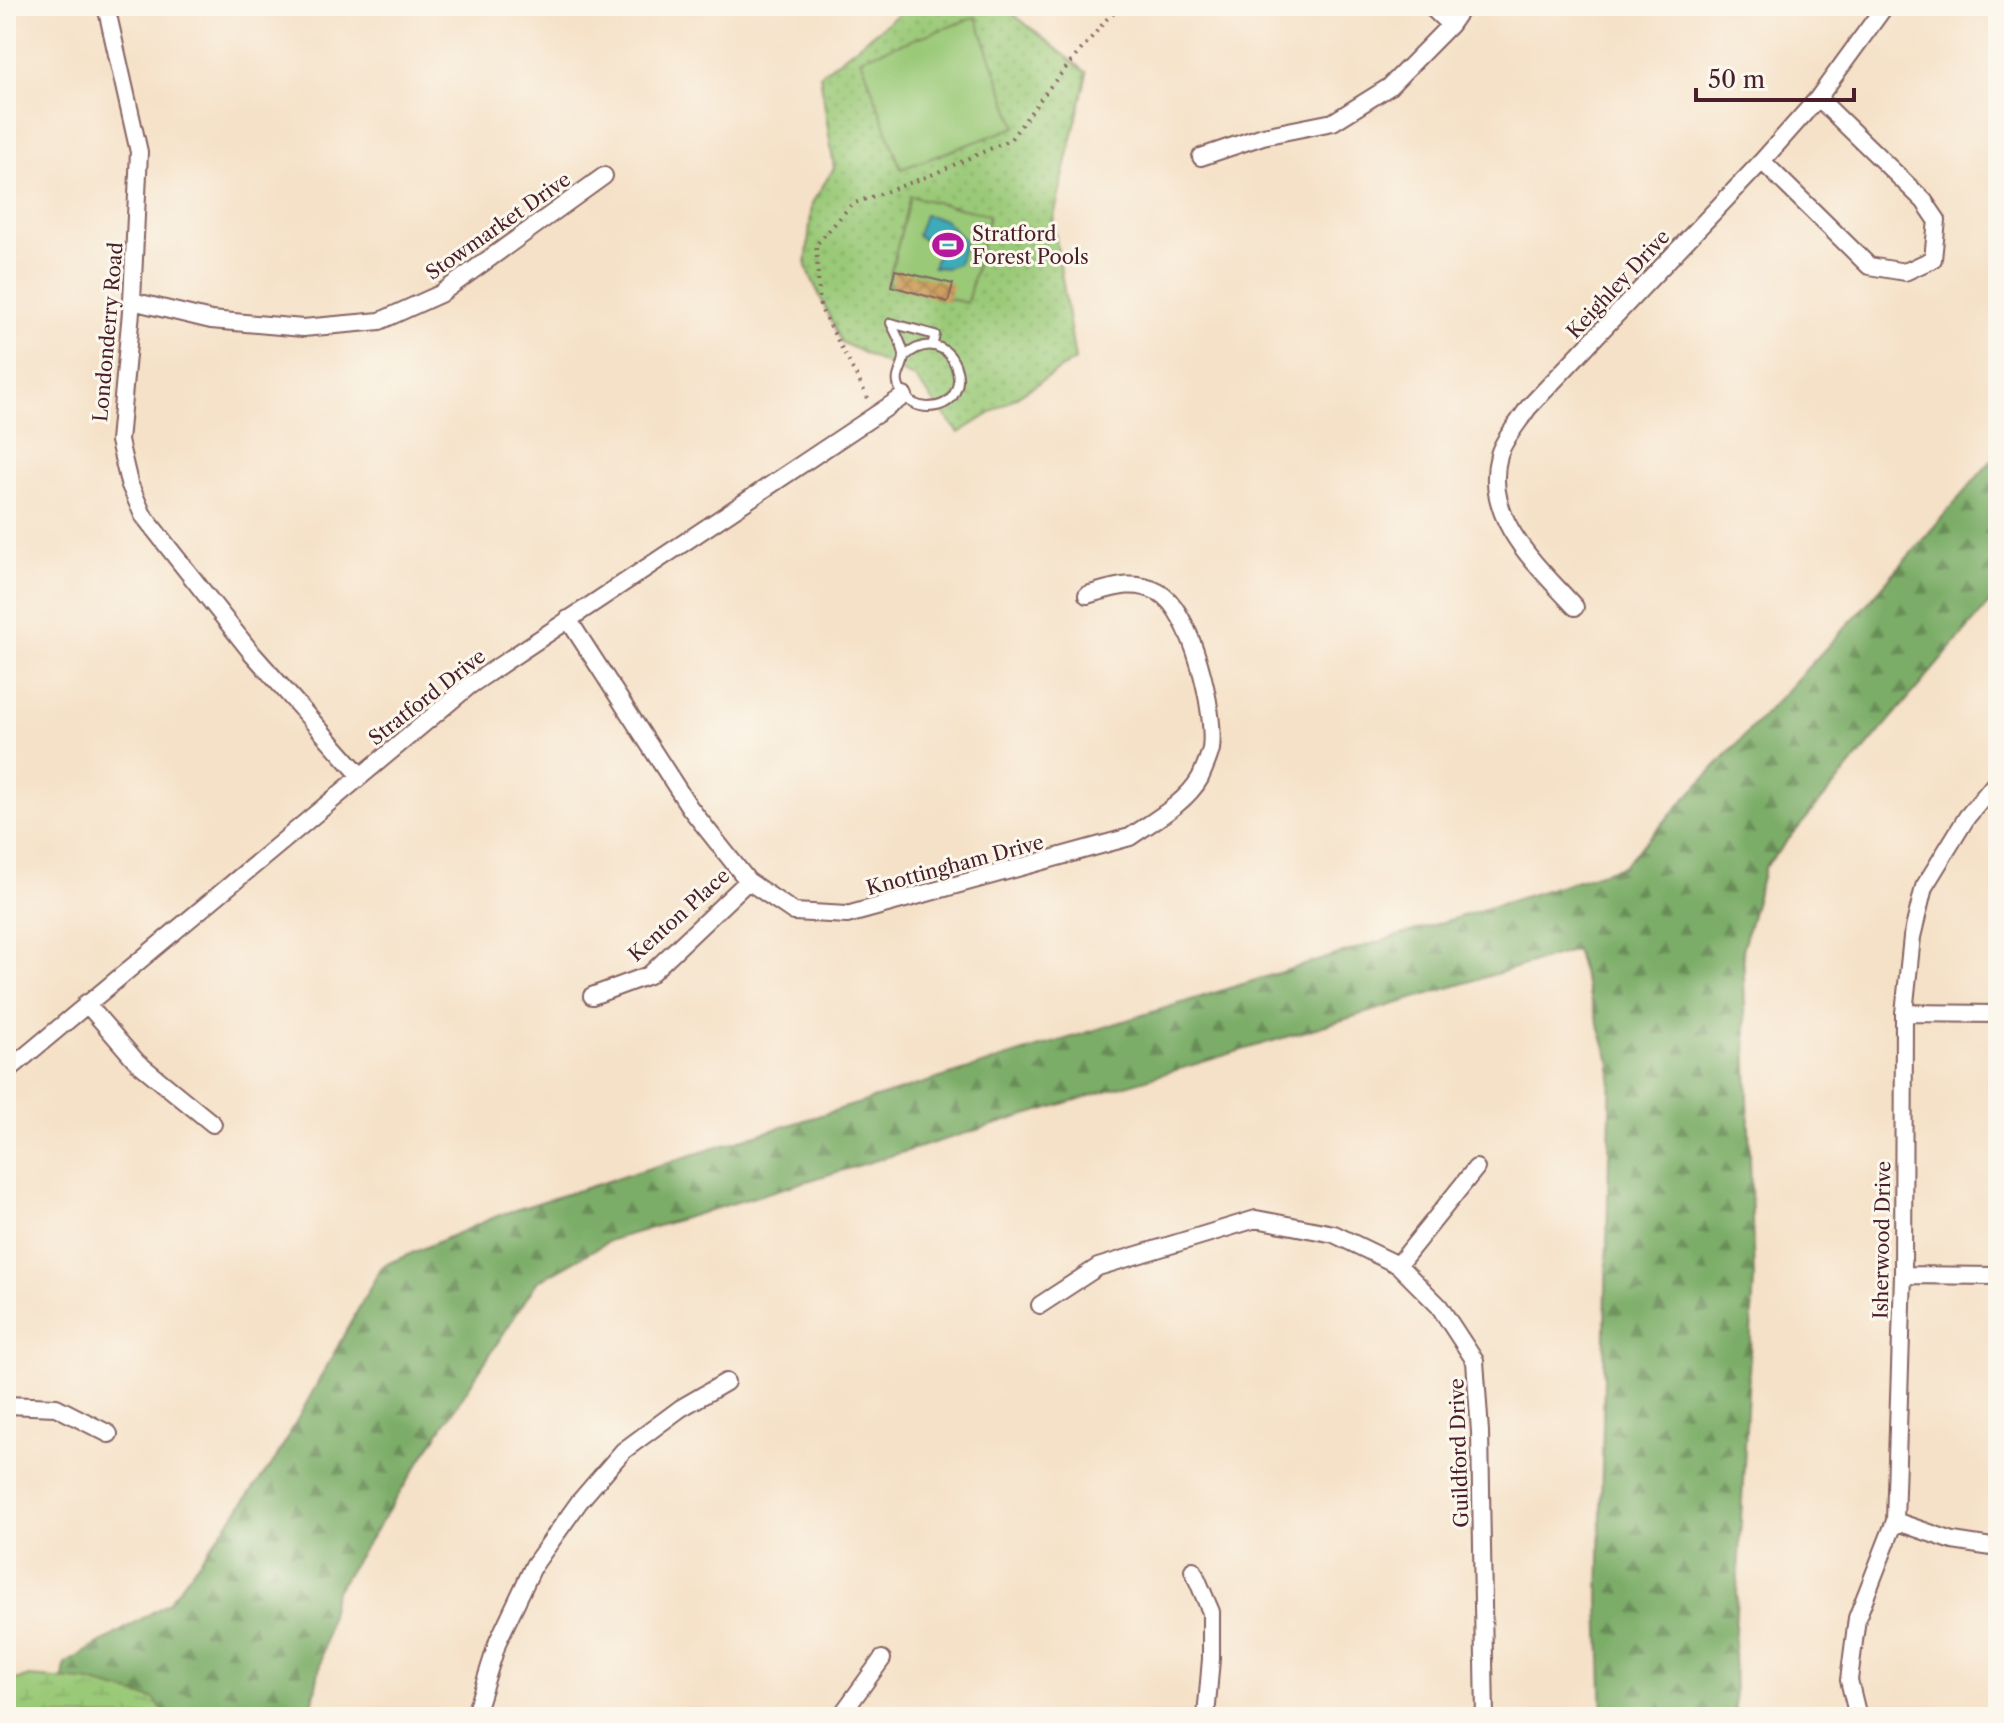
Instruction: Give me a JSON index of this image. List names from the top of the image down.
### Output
{
  "streets": {
    "street": [
      "Stowmarket Drive",
      "Keighley Drive",
      "Londonderry Road",
      "Stratford Drive",
      "Knottingham Drive",
      "Kenton Place",
      "Isherwood Drive",
      "Guildford Drive"
    ]
  },
  "crossings": [
    ["Stowmarket Drive", "Londonderry Road"],
    ["Londonderry Road", "Stratford Drive"],
    ["Stratford Drive", "Knottingham Drive"],
    ["Knottingham Drive", "Kenton Place"]
  ],
  "places": {
    "sports": ["Stratford Forest Pools"]
  },
  "scale_bar": "50 m"
}
